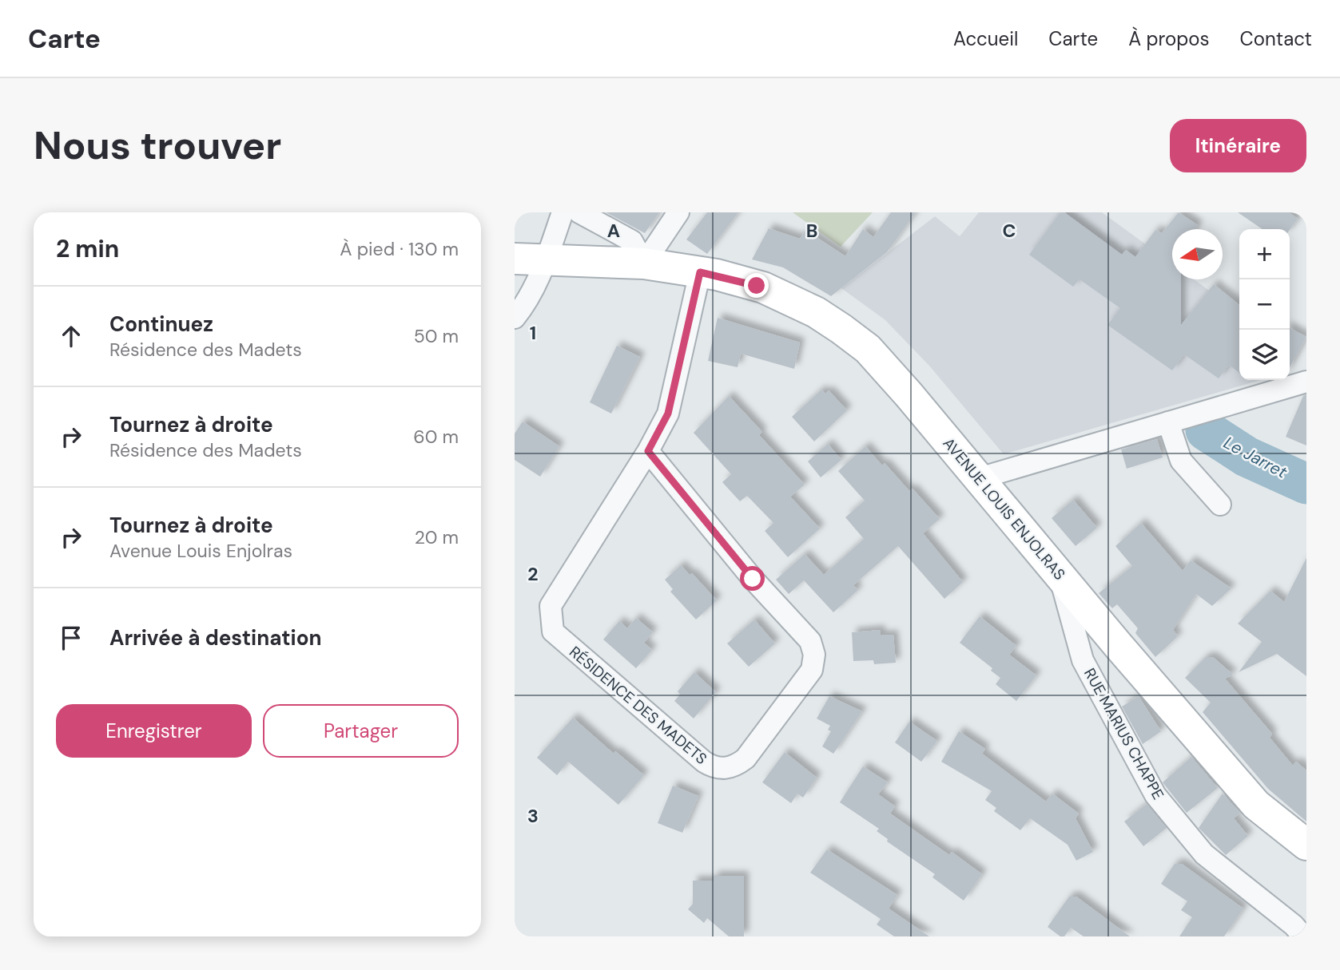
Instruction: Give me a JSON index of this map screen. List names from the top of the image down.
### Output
{
  "streets": {
    "main road": ["AVENUE LOUIS ENJOLRAS"],
    "street": ["RÉSIDENCE DES MADETS", "RUE MARIUS CHAPPE"]
  },
  "crossings": [
    ["AVENUE LOUIS ENJOLRAS", "RÉSIDENCE DES MADETS"],
    ["AVENUE LOUIS ENJOLRAS", "RUE MARIUS CHAPPE"]
  ],
  "water": ["Le Jarret"],
  "north": "left",
  "page": {
    "header": "Carte",
    "nav": [
      "Accueil",
      "Carte",
      "À propos",
      "Contact"
    ],
    "buttons": [
      "Itinéraire",
      ["Enregistrer", "Partager"]
    ],
    "title": "Nous trouver",
    "heading": ["2 min", "À pied · 130 m"],
    "map_buttons": ["+", "−"],
    "list": [
      ["Continuez", "Résidence des Madets", "50 m"],
      ["Tournez à droite", "Résidence des Madets", "60 m"],
      ["Tournez à droite", "Avenue Louis Enjolras", "20 m"],
      "Arrivée à destination"
    ]
  },
  "grid": {
    "columns": ["A", "B", "C"],
    "rows": ["1", "2", "3"]
  }
}
